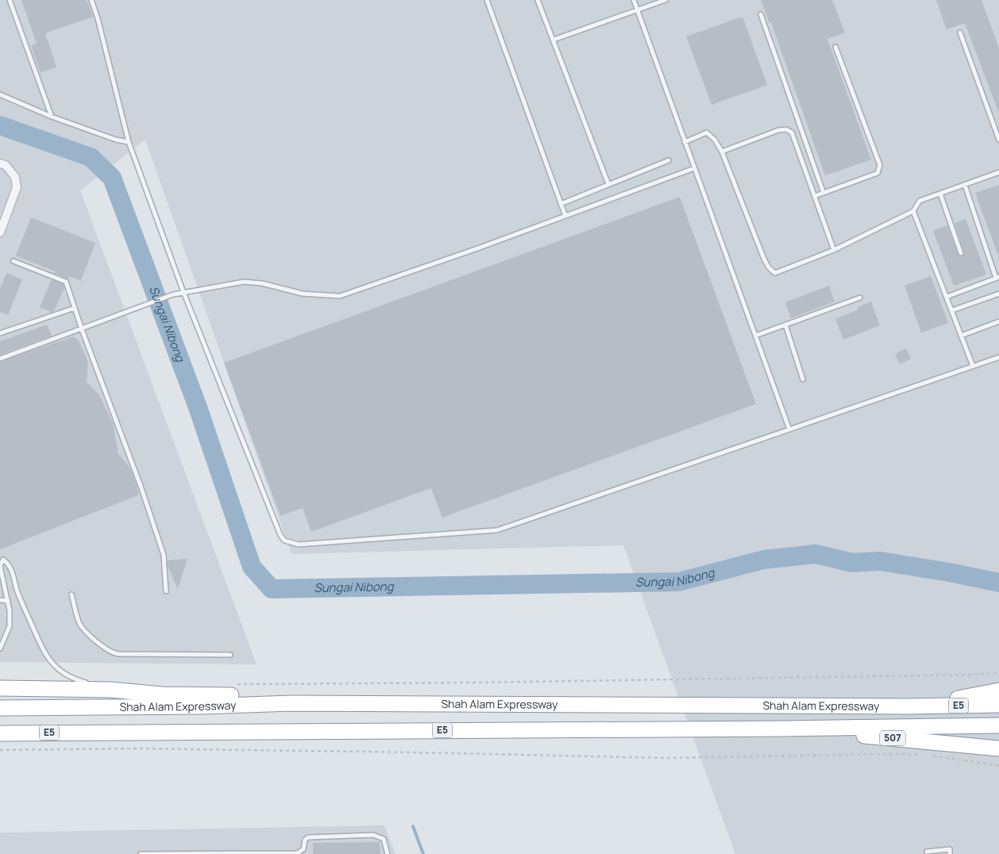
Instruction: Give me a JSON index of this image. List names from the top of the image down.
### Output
{
  "streets": {
    "highway": ["Shah Alam Expressway", "E5", "507"]
  },
  "crossings": [
    ["Shah Alam Expressway", "507"]
  ],
  "water": ["Sungai Nibong"]
}
